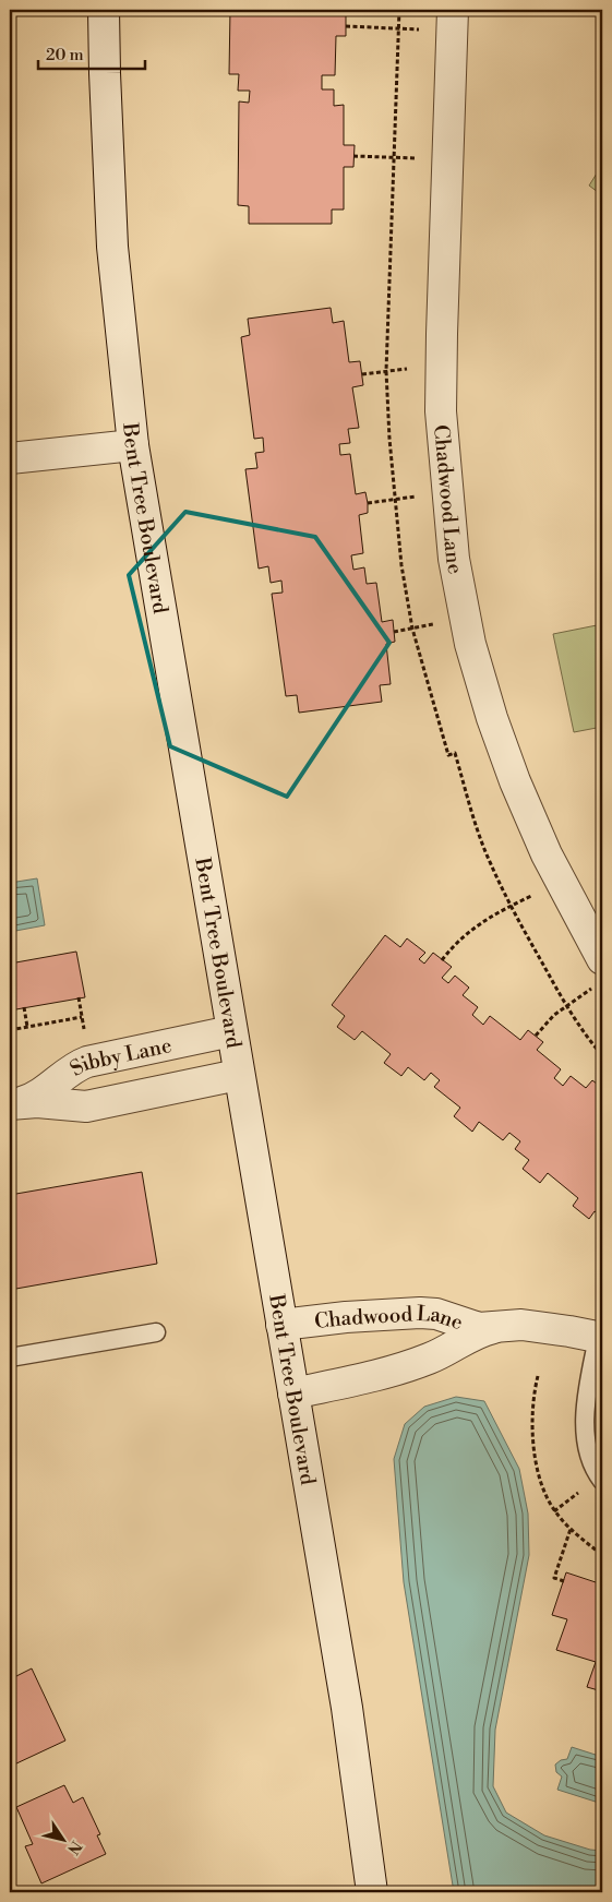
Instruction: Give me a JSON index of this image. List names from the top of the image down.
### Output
{
  "streets": {
    "street": ["Chadwood Lane", "Bent Tree Boulevard", "Sibby Lane"]
  },
  "crossings": [
    ["Chadwood Lane", "Bent Tree Boulevard"],
    ["Bent Tree Boulevard", "Sibby Lane"]
  ],
  "scale_bar": "20 m",
  "north": "bottom right"
}
